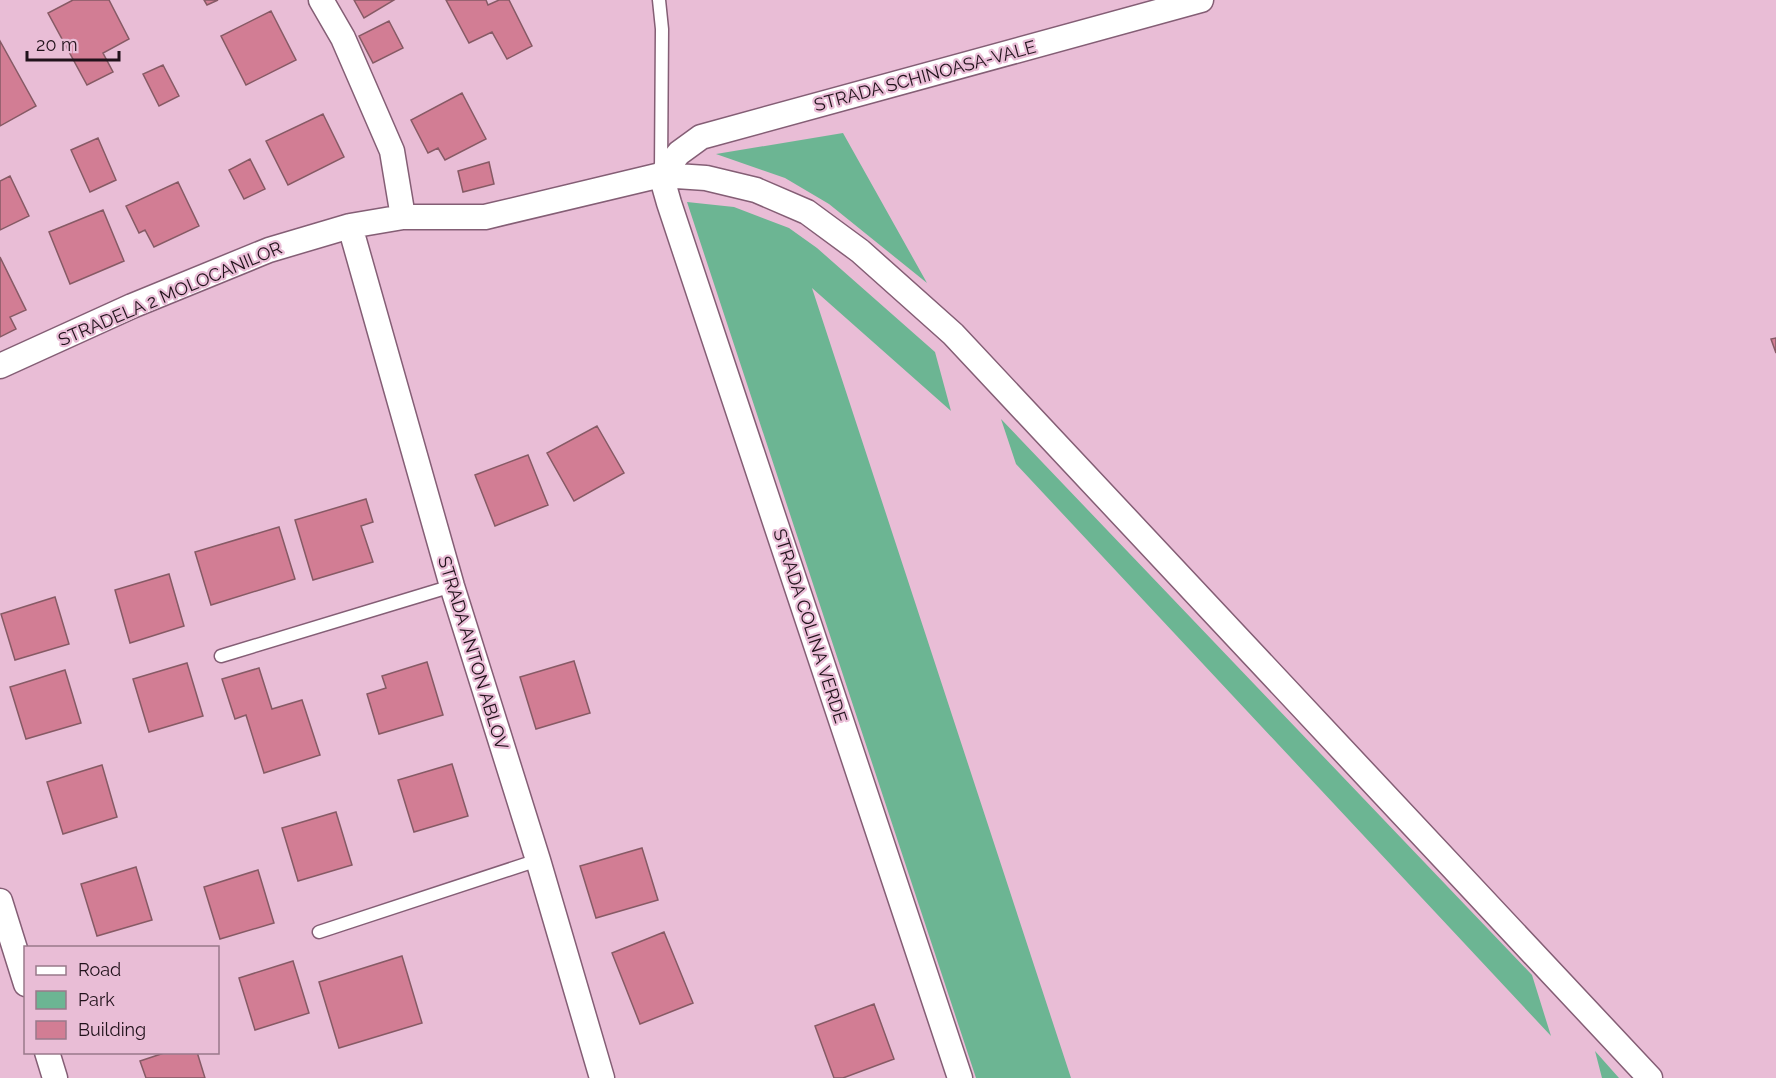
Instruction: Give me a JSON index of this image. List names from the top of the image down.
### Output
{
  "streets": {
    "street": [
      "STRADA SCHINOASA-VALE",
      "STRADELA 2 MOLOCANILOR",
      "STRADA COLINA VERDE",
      "STRADA ANTON ABLOV"
    ]
  },
  "crossings": [
    ["STRADA SCHINOASA-VALE", "STRADELA 2 MOLOCANILOR"],
    ["STRADA SCHINOASA-VALE", "STRADA COLINA VERDE"],
    ["STRADELA 2 MOLOCANILOR", "STRADA COLINA VERDE"],
    ["STRADELA 2 MOLOCANILOR", "STRADA ANTON ABLOV"]
  ],
  "legend": ["Road", "Park", "Building"],
  "scale_bar": "20 m"
}
